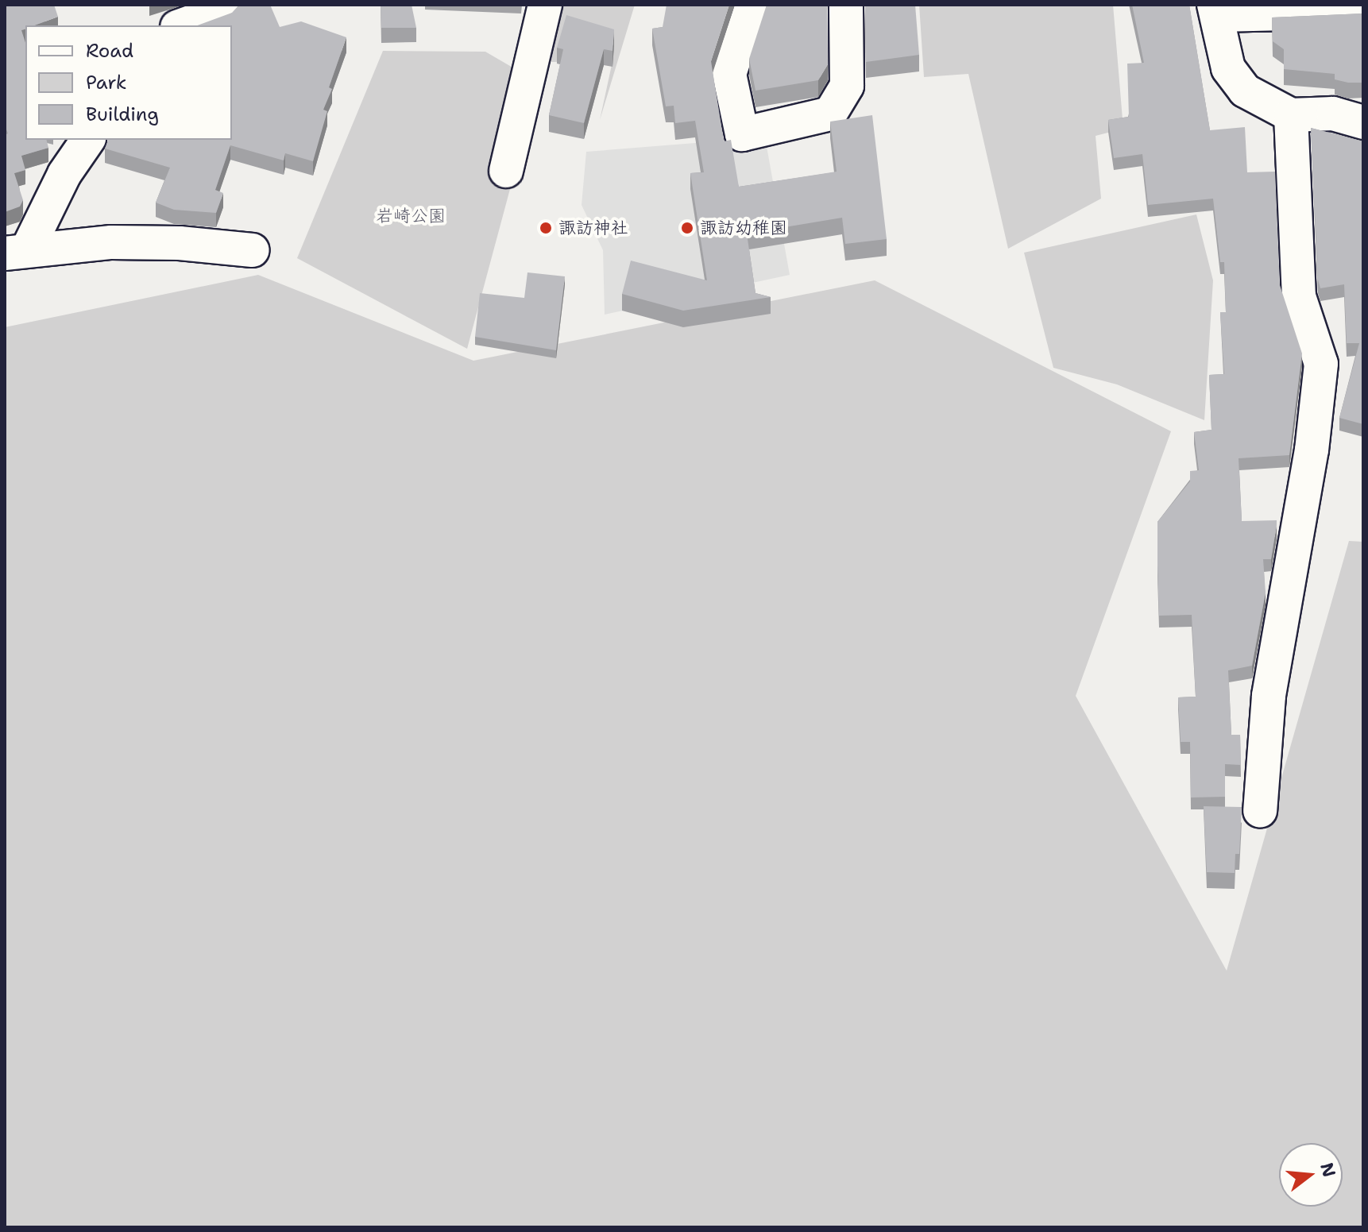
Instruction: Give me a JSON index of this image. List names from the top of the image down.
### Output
{
  "parks": ["岩崎公園"],
  "places": ["諏訪神社", "諏訪幼稚園"],
  "legend": ["Road", "Park", "Building"],
  "north": "right"
}
